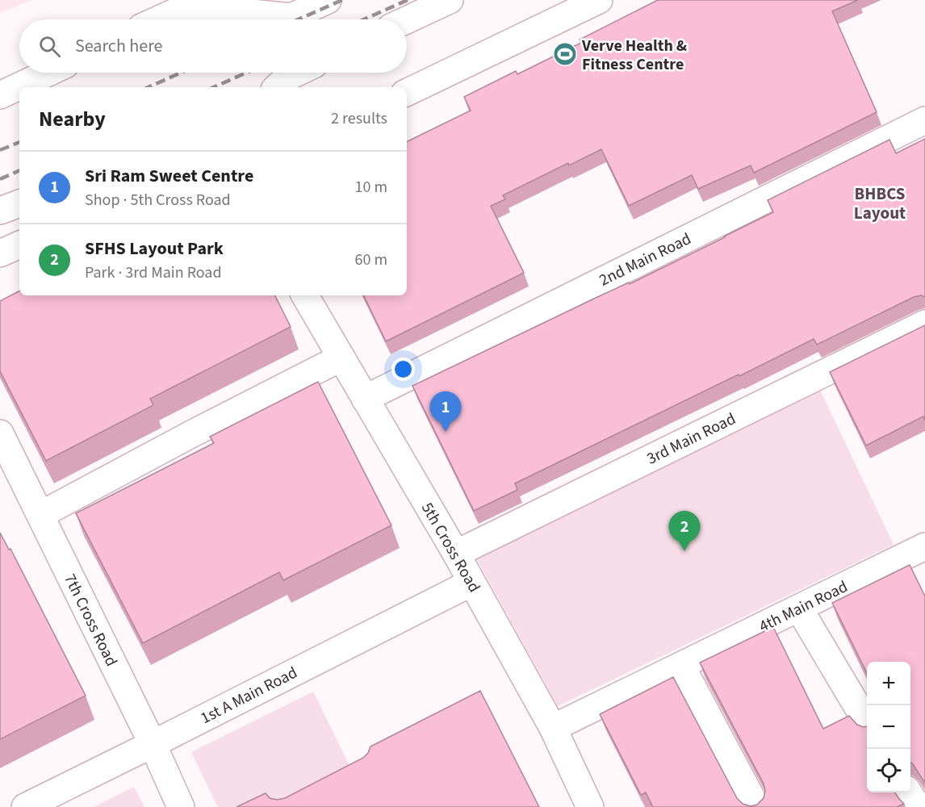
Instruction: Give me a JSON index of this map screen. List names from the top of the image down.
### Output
{
  "streets": {
    "main road": [
      "2nd Main Road",
      "3rd Main Road",
      "5th Cross Road",
      "4th Main Road",
      "7th Cross Road",
      "1st A Main Road"
    ]
  },
  "crossings": [
    ["2nd Main Road", "5th Cross Road"],
    ["3rd Main Road", "5th Cross Road"],
    ["5th Cross Road", "4th Main Road"],
    ["5th Cross Road", "1st A Main Road"],
    ["7th Cross Road", "1st A Main Road"]
  ],
  "districts": ["BHBCS Layout"],
  "places": {
    "sports": ["Verve Health & Fitness Centre"]
  },
  "page": {
    "search": "Search here",
    "heading": ["Nearby", "2 results"],
    "list": [
      {
        "mark": "1",
        "name": "Sri Ram Sweet Centre",
        "note": "Shop · 5th Cross Road",
        "value": "10 m"
      },
      {
        "mark": "2",
        "name": "SFHS Layout Park",
        "note": "Park · 3rd Main Road",
        "value": "60 m"
      }
    ],
    "pins": ["1", "2"],
    "map_buttons": ["+", "−"]
  }
}
